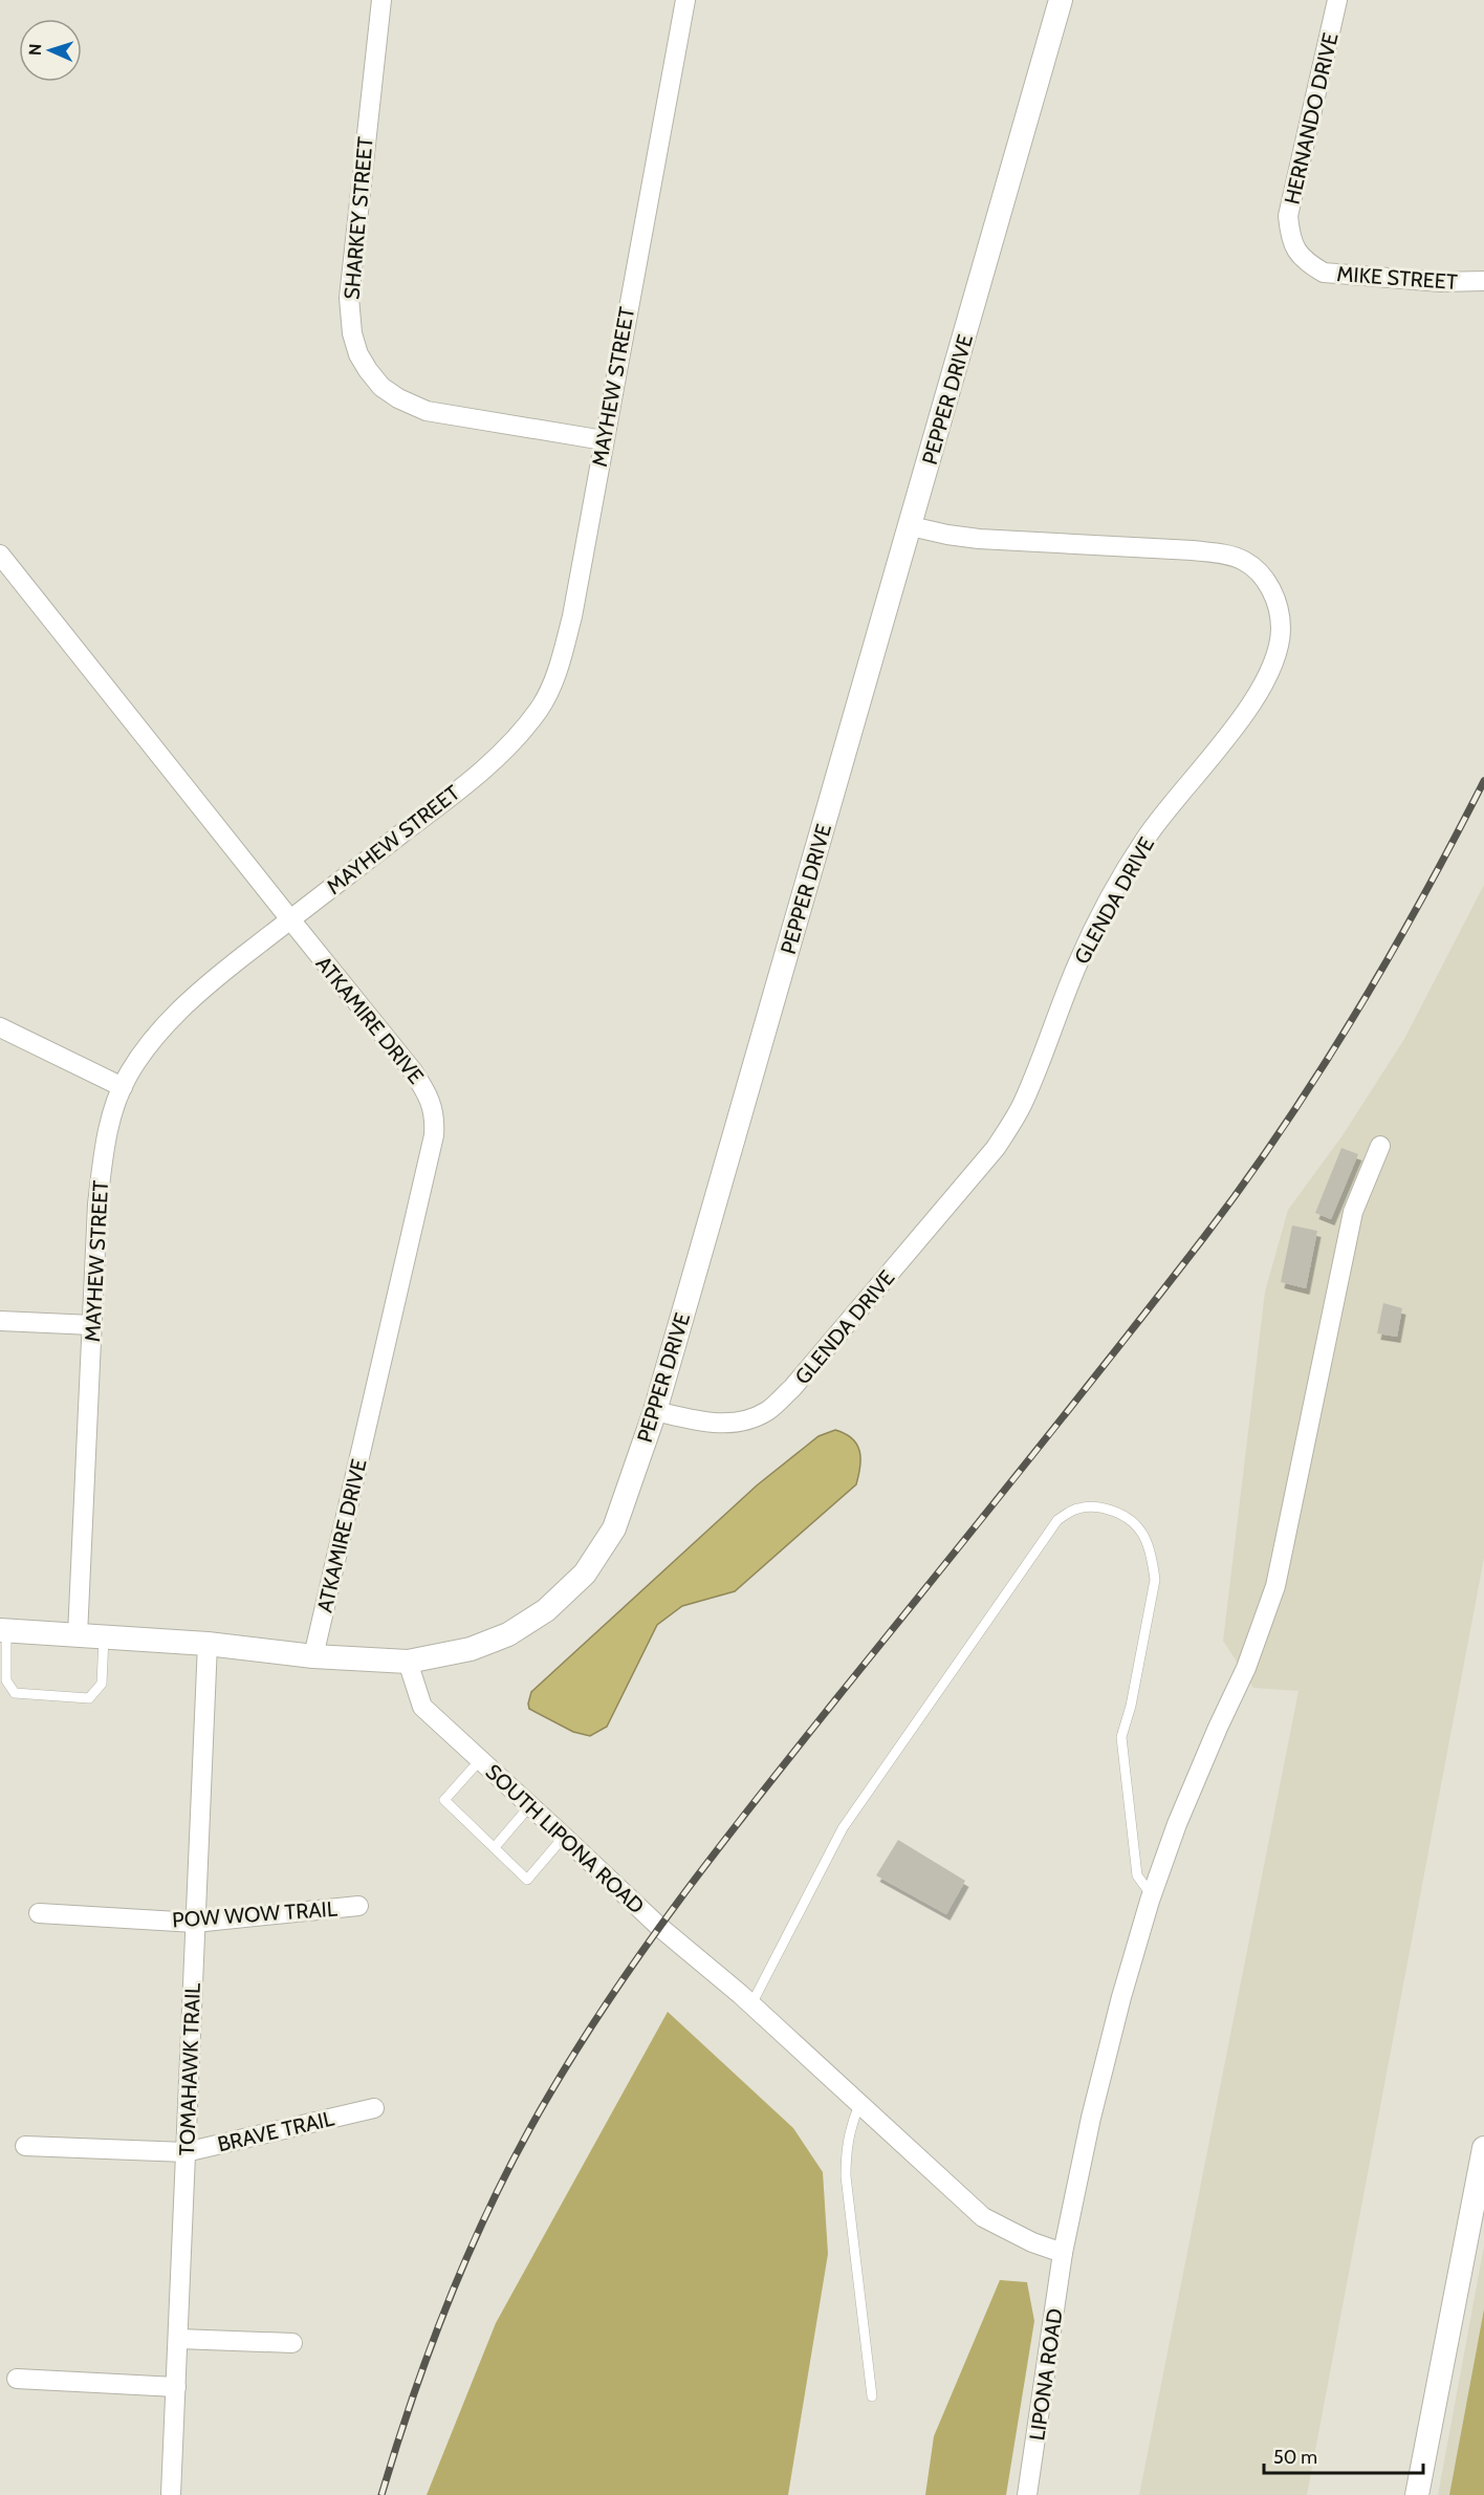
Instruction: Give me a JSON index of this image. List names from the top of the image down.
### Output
{
  "streets": {
    "street": [
      "HERNANDO DRIVE",
      "SHARKEY STREET",
      "MIKE STREET",
      "MAYHEW STREET",
      "PEPPER DRIVE",
      "GLENDA DRIVE",
      "ATKAMIRE DRIVE",
      "SOUTH LIPONA ROAD",
      "POW WOW TRAIL",
      "TOMAHAWK TRAIL",
      "BRAVE TRAIL",
      "LIPONA ROAD"
    ]
  },
  "crossings": [
    ["HERNANDO DRIVE", "MIKE STREET"],
    ["SHARKEY STREET", "MAYHEW STREET"],
    ["MAYHEW STREET", "ATKAMIRE DRIVE"],
    ["PEPPER DRIVE", "GLENDA DRIVE"],
    ["PEPPER DRIVE", "SOUTH LIPONA ROAD"],
    ["SOUTH LIPONA ROAD", "LIPONA ROAD"],
    ["POW WOW TRAIL", "TOMAHAWK TRAIL"],
    ["TOMAHAWK TRAIL", "BRAVE TRAIL"]
  ],
  "scale_bar": "50 m",
  "north": "left"
}
